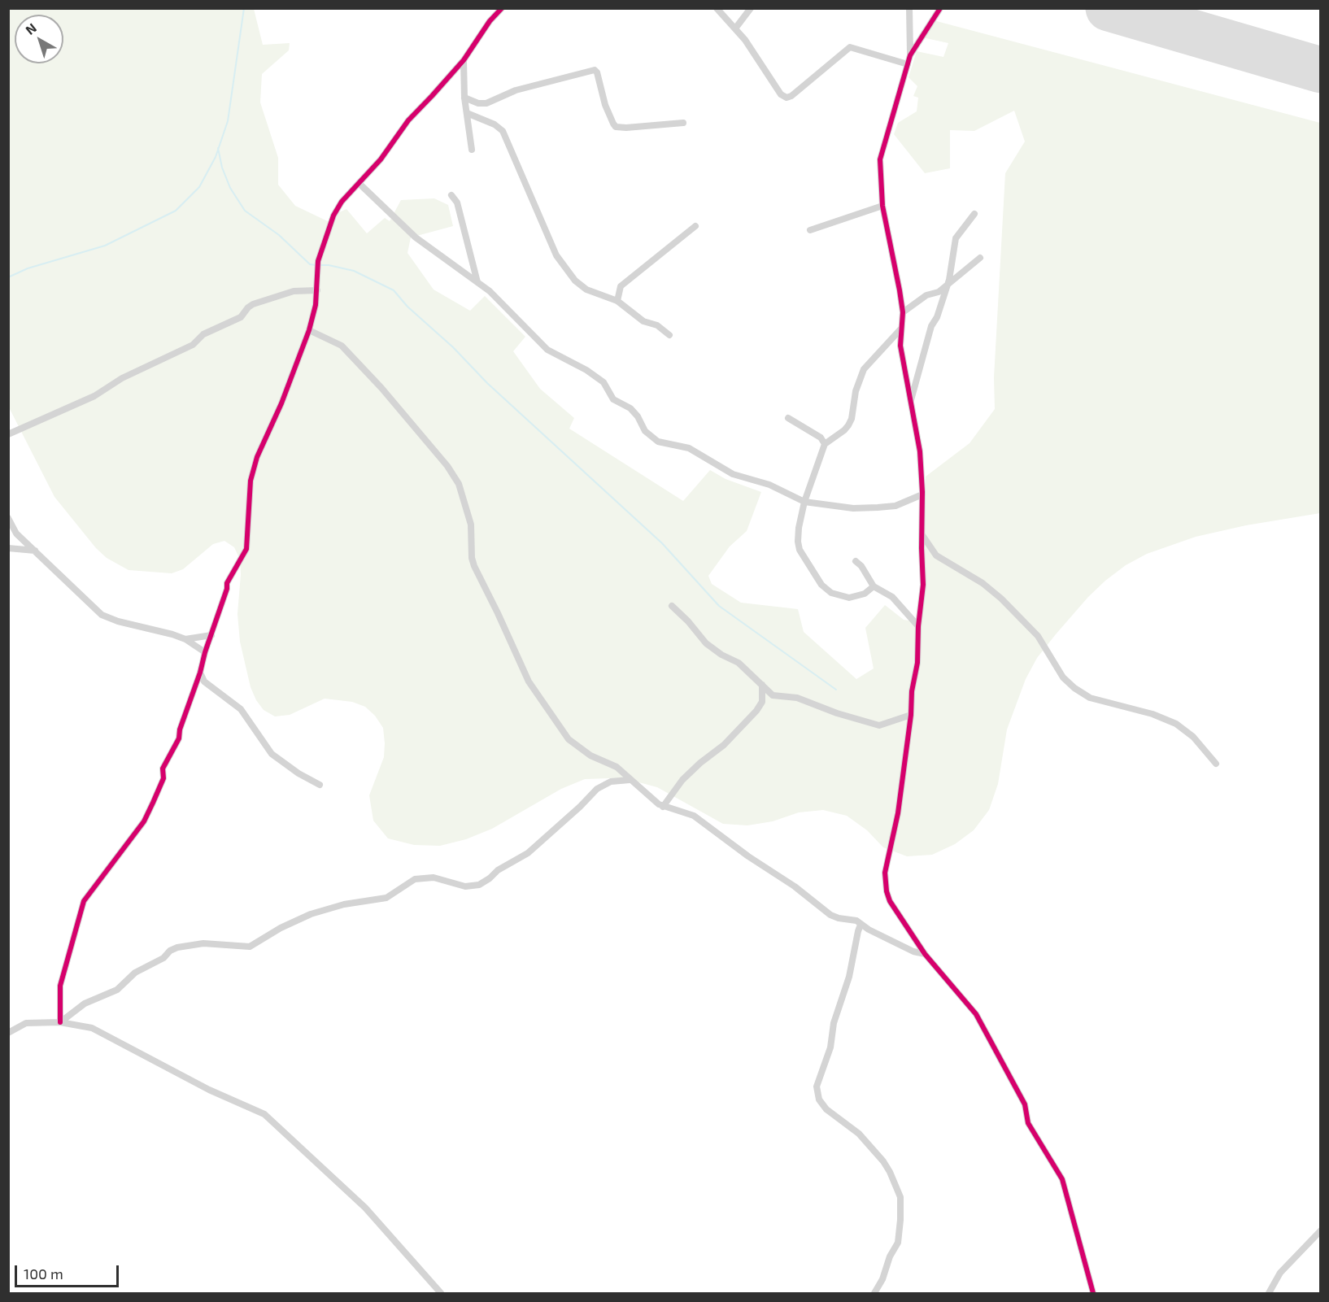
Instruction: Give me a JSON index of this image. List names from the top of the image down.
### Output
{
  "scale_bar": "100 m",
  "north": "top left"
}
